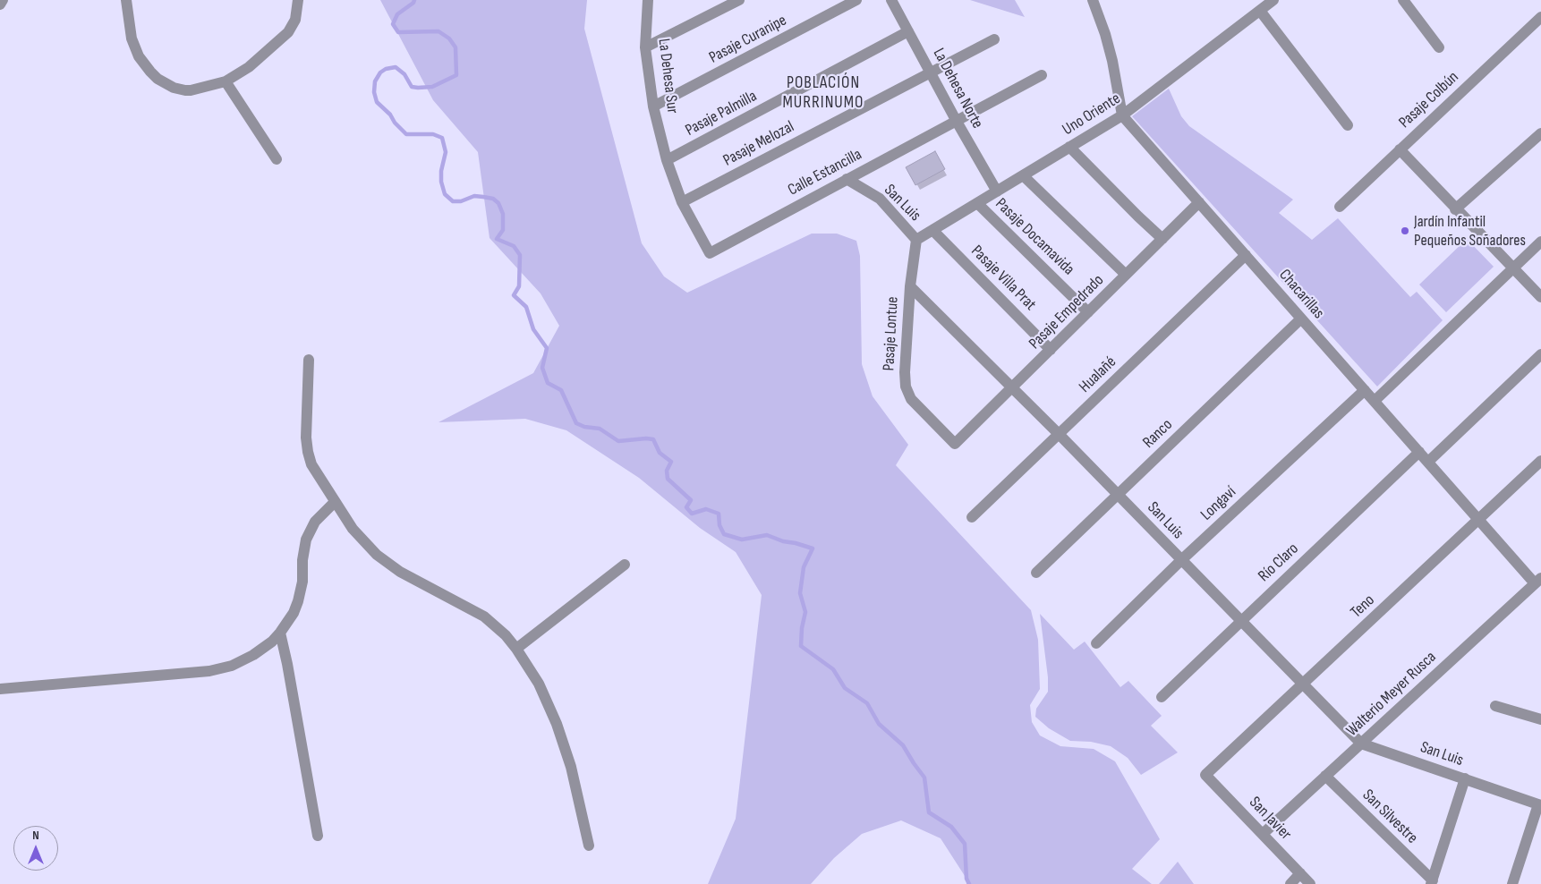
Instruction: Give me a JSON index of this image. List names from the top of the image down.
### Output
{
  "streets": {
    "street": [
      "Pasaje Curanipe",
      "La Dehesa Sur",
      "La Dehesa Norte",
      "Pasaje Colbún",
      "Pasaje Palmilla",
      "Uno Oriente",
      "Pasaje Melozal",
      "Calle Estancilla",
      "San Luis",
      "Pasaje Docamavida",
      "Pasaje Villa Prat",
      "Chacarillas",
      "Pasaje Empedrado",
      "Pasaje Lontue",
      "Hualañé",
      "Ranco",
      "Longaví",
      "Río Claro",
      "Teno",
      "Walterio Meyer Rusca",
      "San Silvestre",
      "San Javier"
    ]
  },
  "crossings": [
    ["Pasaje Curanipe", "La Dehesa Sur"],
    ["La Dehesa Sur", "Pasaje Palmilla"],
    ["La Dehesa Sur", "Pasaje Melozal"],
    ["La Dehesa Sur", "Calle Estancilla"],
    ["La Dehesa Norte", "Pasaje Palmilla"],
    ["La Dehesa Norte", "Uno Oriente"],
    ["La Dehesa Norte", "Pasaje Melozal"],
    ["La Dehesa Norte", "Calle Estancilla"],
    ["Uno Oriente", "San Luis"],
    ["Uno Oriente", "Pasaje Docamavida"],
    ["Uno Oriente", "Pasaje Villa Prat"],
    ["Uno Oriente", "Chacarillas"],
    ["Calle Estancilla", "San Luis"],
    ["San Luis", "Pasaje Empedrado"],
    ["San Luis", "Pasaje Lontue"],
    ["San Luis", "Hualañé"],
    ["San Luis", "Ranco"],
    ["San Luis", "Longaví"],
    ["San Luis", "Río Claro"],
    ["San Luis", "Teno"],
    ["San Luis", "Walterio Meyer Rusca"],
    ["Pasaje Docamavida", "Pasaje Empedrado"],
    ["Pasaje Villa Prat", "Pasaje Empedrado"],
    ["Chacarillas", "Pasaje Empedrado"],
    ["Chacarillas", "Hualañé"],
    ["Chacarillas", "Ranco"],
    ["Chacarillas", "Longaví"],
    ["Chacarillas", "Río Claro"],
    ["Chacarillas", "Teno"],
    ["Chacarillas", "Walterio Meyer Rusca"],
    ["Pasaje Empedrado", "Pasaje Lontue"],
    ["Teno", "San Javier"],
    ["Walterio Meyer Rusca", "San Silvestre"],
    ["Walterio Meyer Rusca", "San Javier"]
  ],
  "districts": ["POBLACIÓN MURRINUMO"],
  "places": ["Jardín Infantil Pequeños Soñadores"],
  "north": "top"
}
